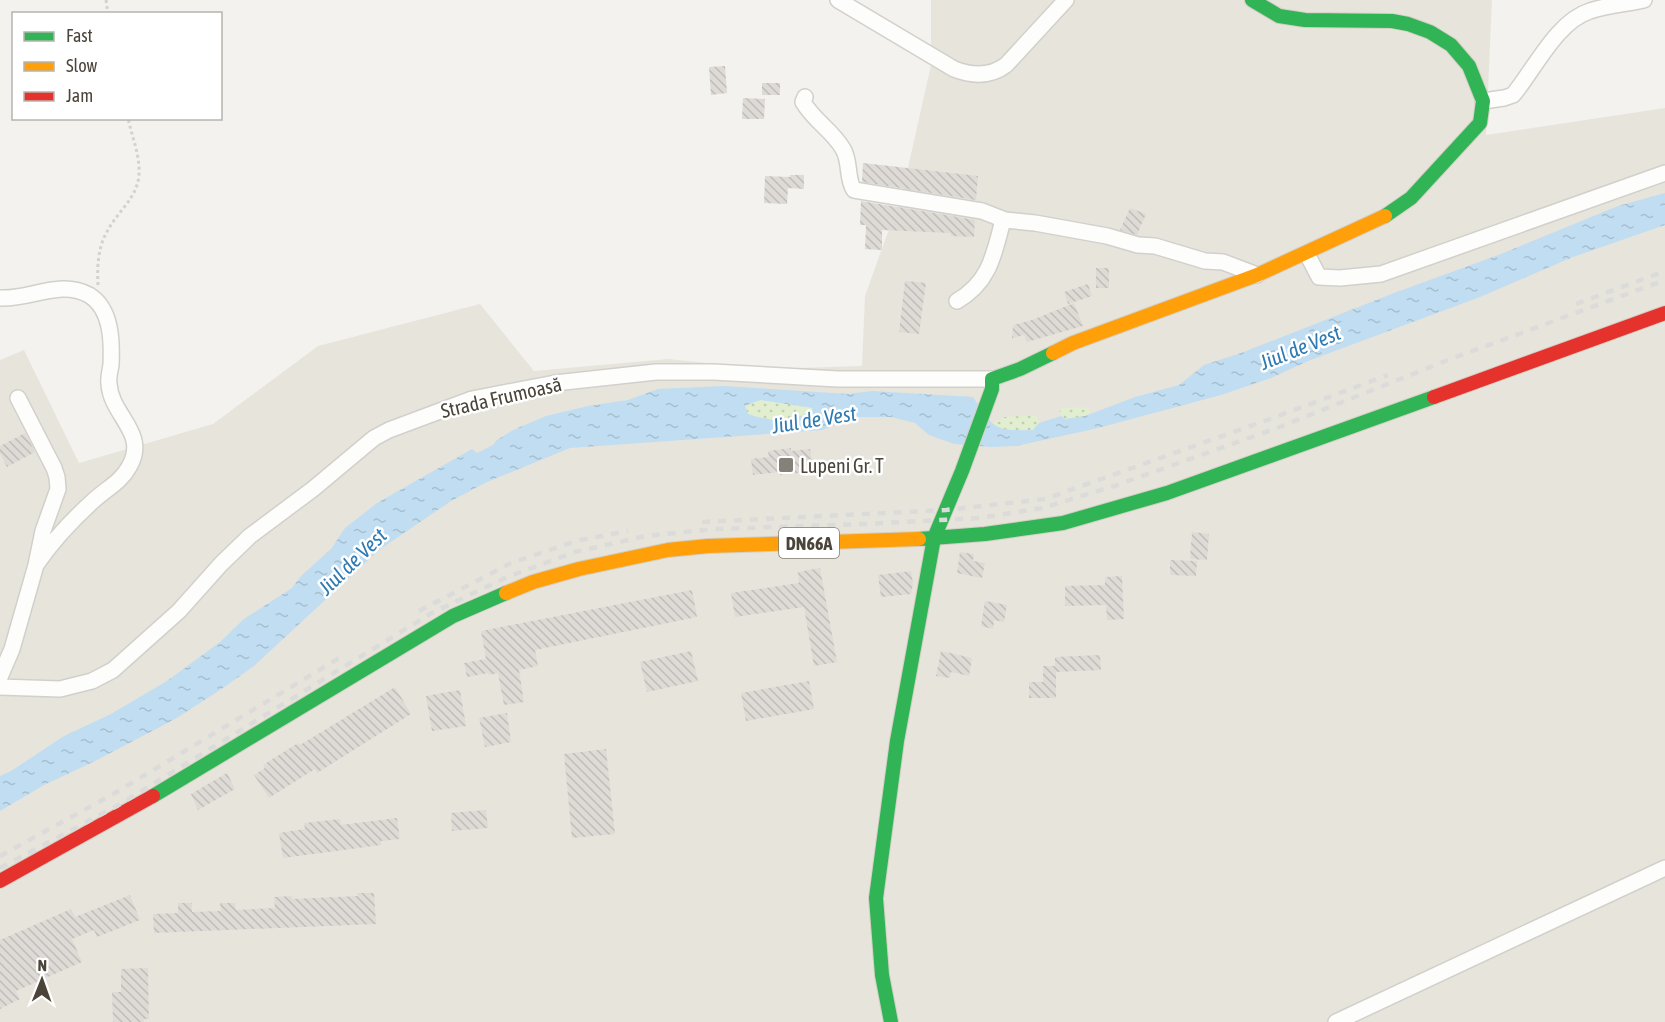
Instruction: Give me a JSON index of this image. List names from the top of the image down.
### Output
{
  "streets": {
    "main road": ["DN66A"],
    "street": ["Strada Frumoasă"]
  },
  "water": ["Jiul de Vest"],
  "places": {
    "transit": ["Lupeni Gr. T"]
  },
  "legend": ["Fast", "Slow", "Jam"],
  "north": "top"
}
